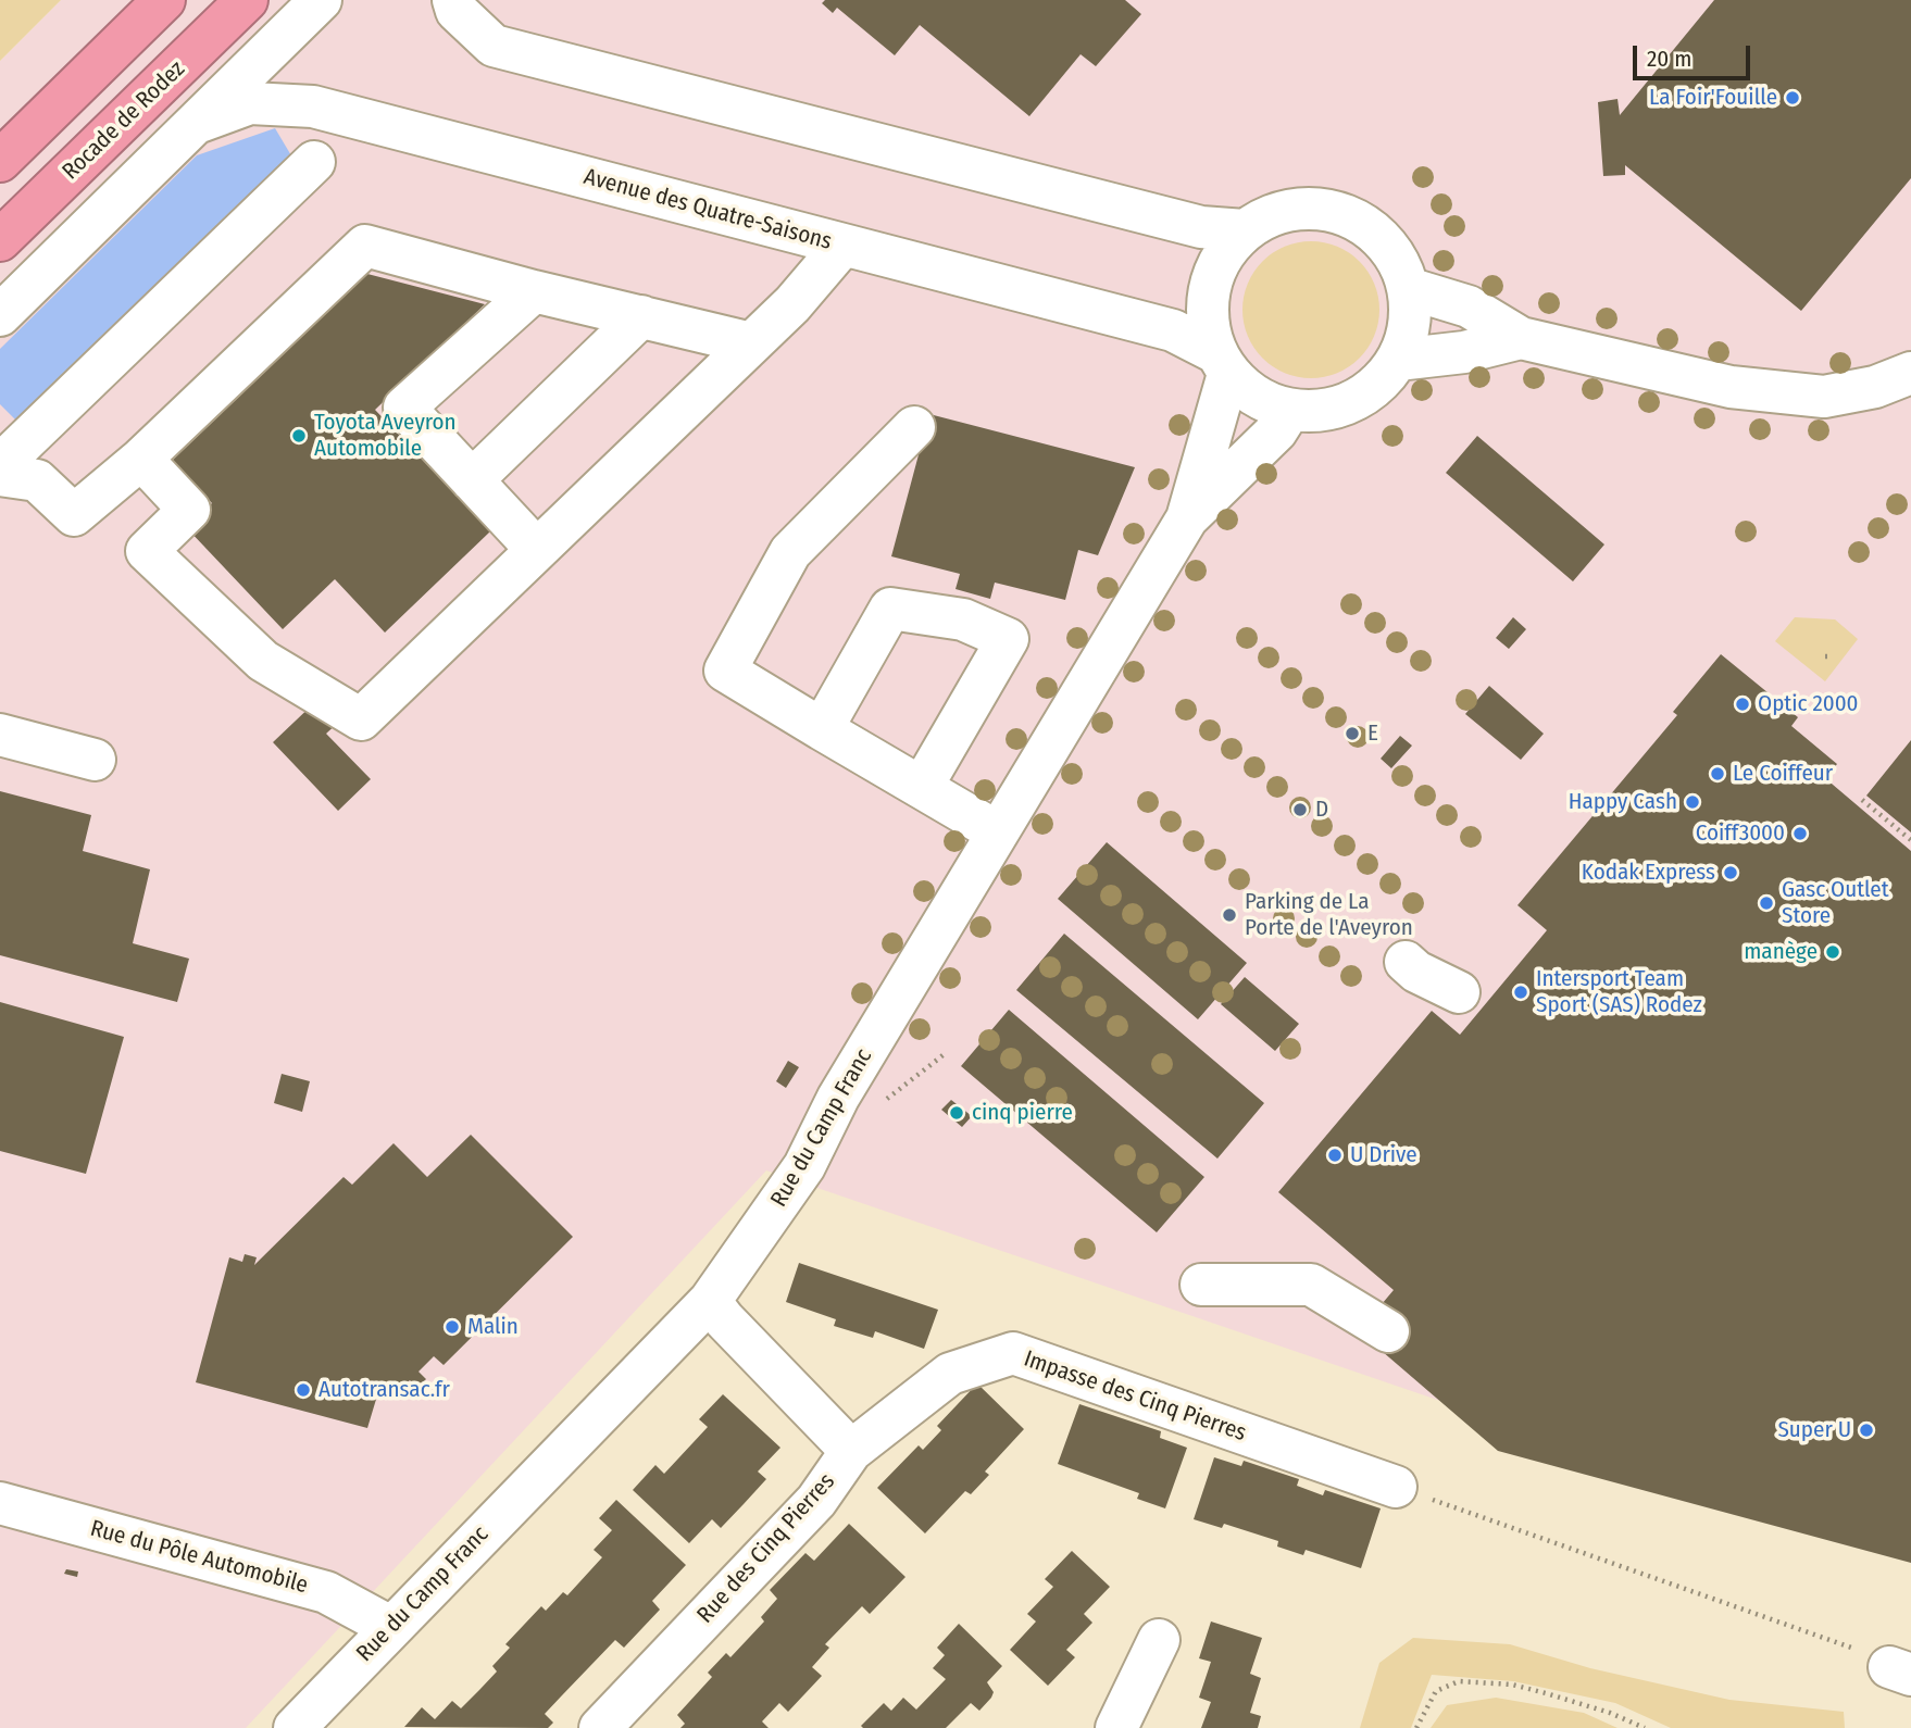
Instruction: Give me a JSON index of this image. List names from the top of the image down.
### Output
{
  "streets": {
    "highway": ["Rocade de Rodez"],
    "street": [
      "Avenue des Quatre-Saisons",
      "Rue du Camp Franc",
      "Impasse des Cinq Pierres",
      "Rue des Cinq Pierres",
      "Rue du Pôle Automobile"
    ]
  },
  "crossings": [
    ["Avenue des Quatre-Saisons", "Rue du Camp Franc"],
    ["Rue du Camp Franc", "Rue des Cinq Pierres"],
    ["Rue du Camp Franc", "Rue du Pôle Automobile"],
    ["Impasse des Cinq Pierres", "Rue des Cinq Pierres"]
  ],
  "places": [
    "La Foir'Fouille",
    "Toyota Aveyron Automobile",
    "Optic 2000",
    "E",
    "Le Coiffeur",
    "Happy Cash",
    "D",
    "Coiff3000",
    "Kodak Express",
    "Gasc Outlet Store",
    "Parking de La Porte de l'Aveyron",
    "manège",
    "Intersport Team Sport (SAS) Rodez",
    "cinq pierre",
    "U Drive",
    "Malin",
    "Autotransac.fr",
    "Super U"
  ],
  "scale_bar": "20 m"
}
